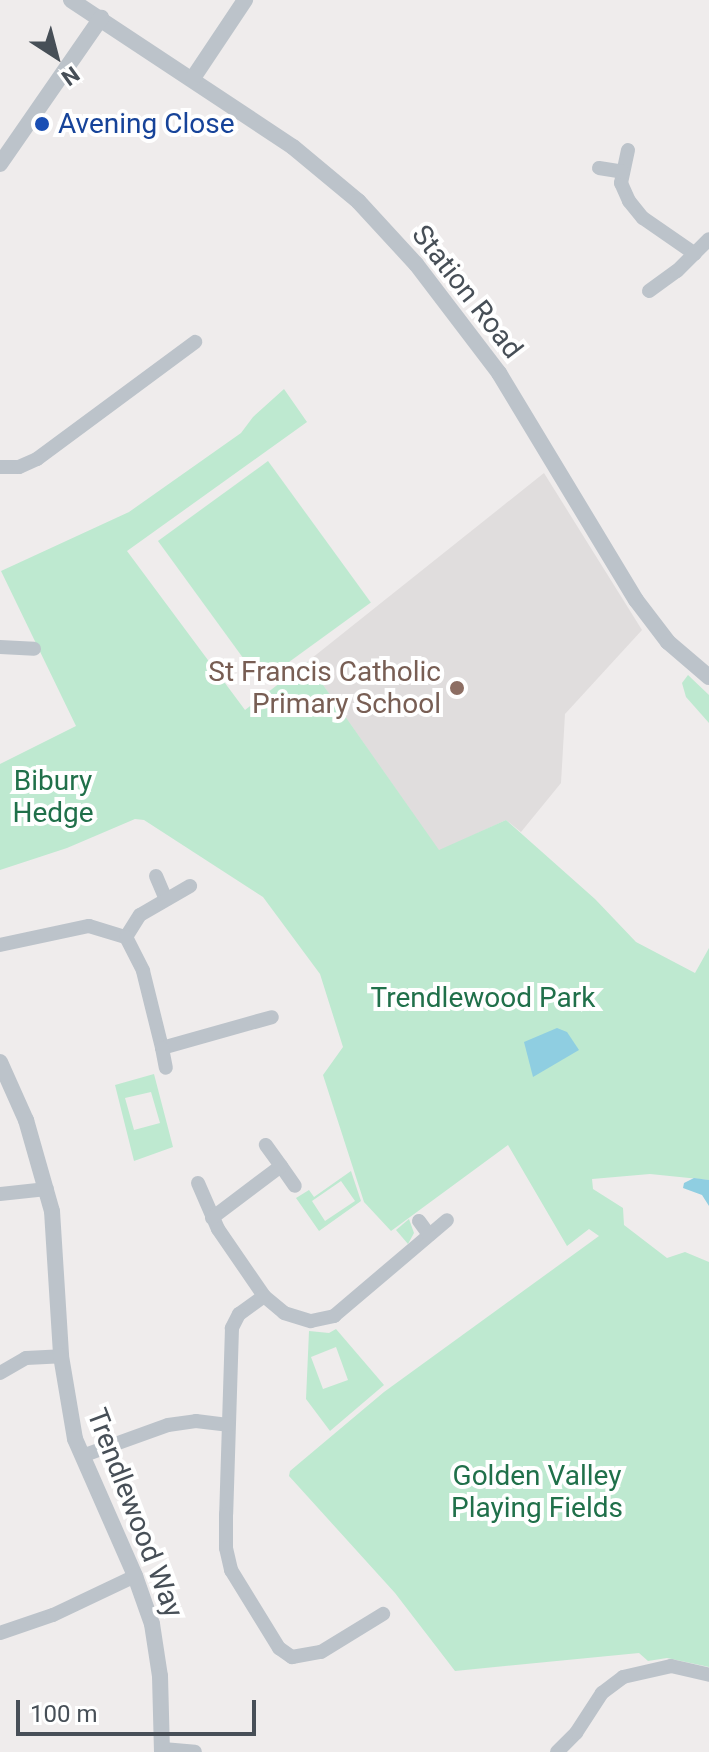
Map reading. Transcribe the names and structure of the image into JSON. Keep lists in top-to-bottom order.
{
  "streets": {
    "street": ["Station Road", "Trendlewood Way"]
  },
  "parks": ["Bibury Hedge", "Trendlewood Park", "Golden Valley Playing Fields"],
  "places": ["Avening Close", "St Francis Catholic Primary School"],
  "scale_bar": "100 m",
  "north": "bottom right"
}
